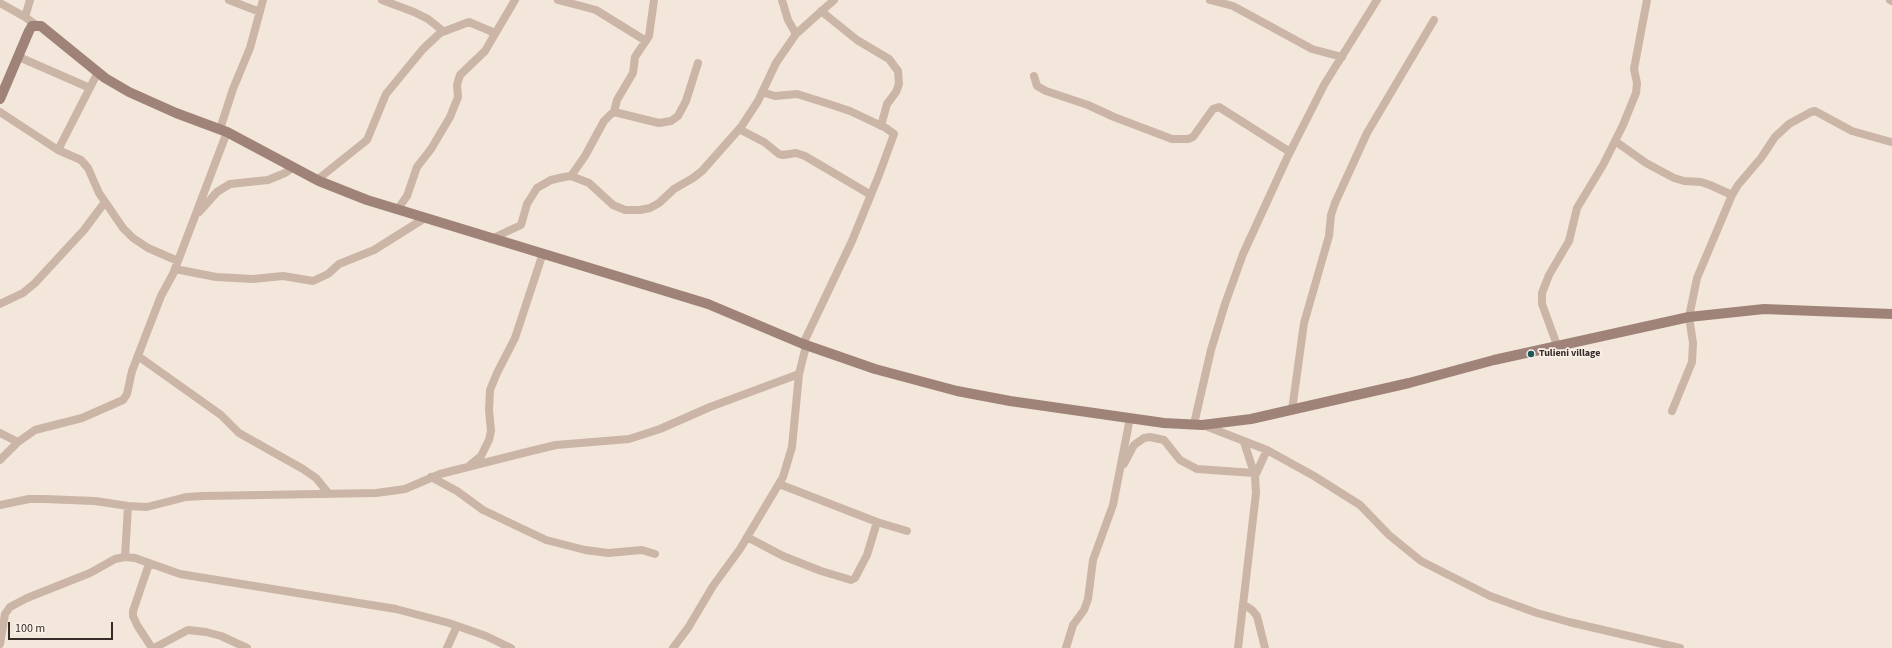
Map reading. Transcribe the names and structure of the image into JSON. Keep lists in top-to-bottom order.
{
  "places": ["Tulieni village"],
  "scale_bar": "100 m"
}
